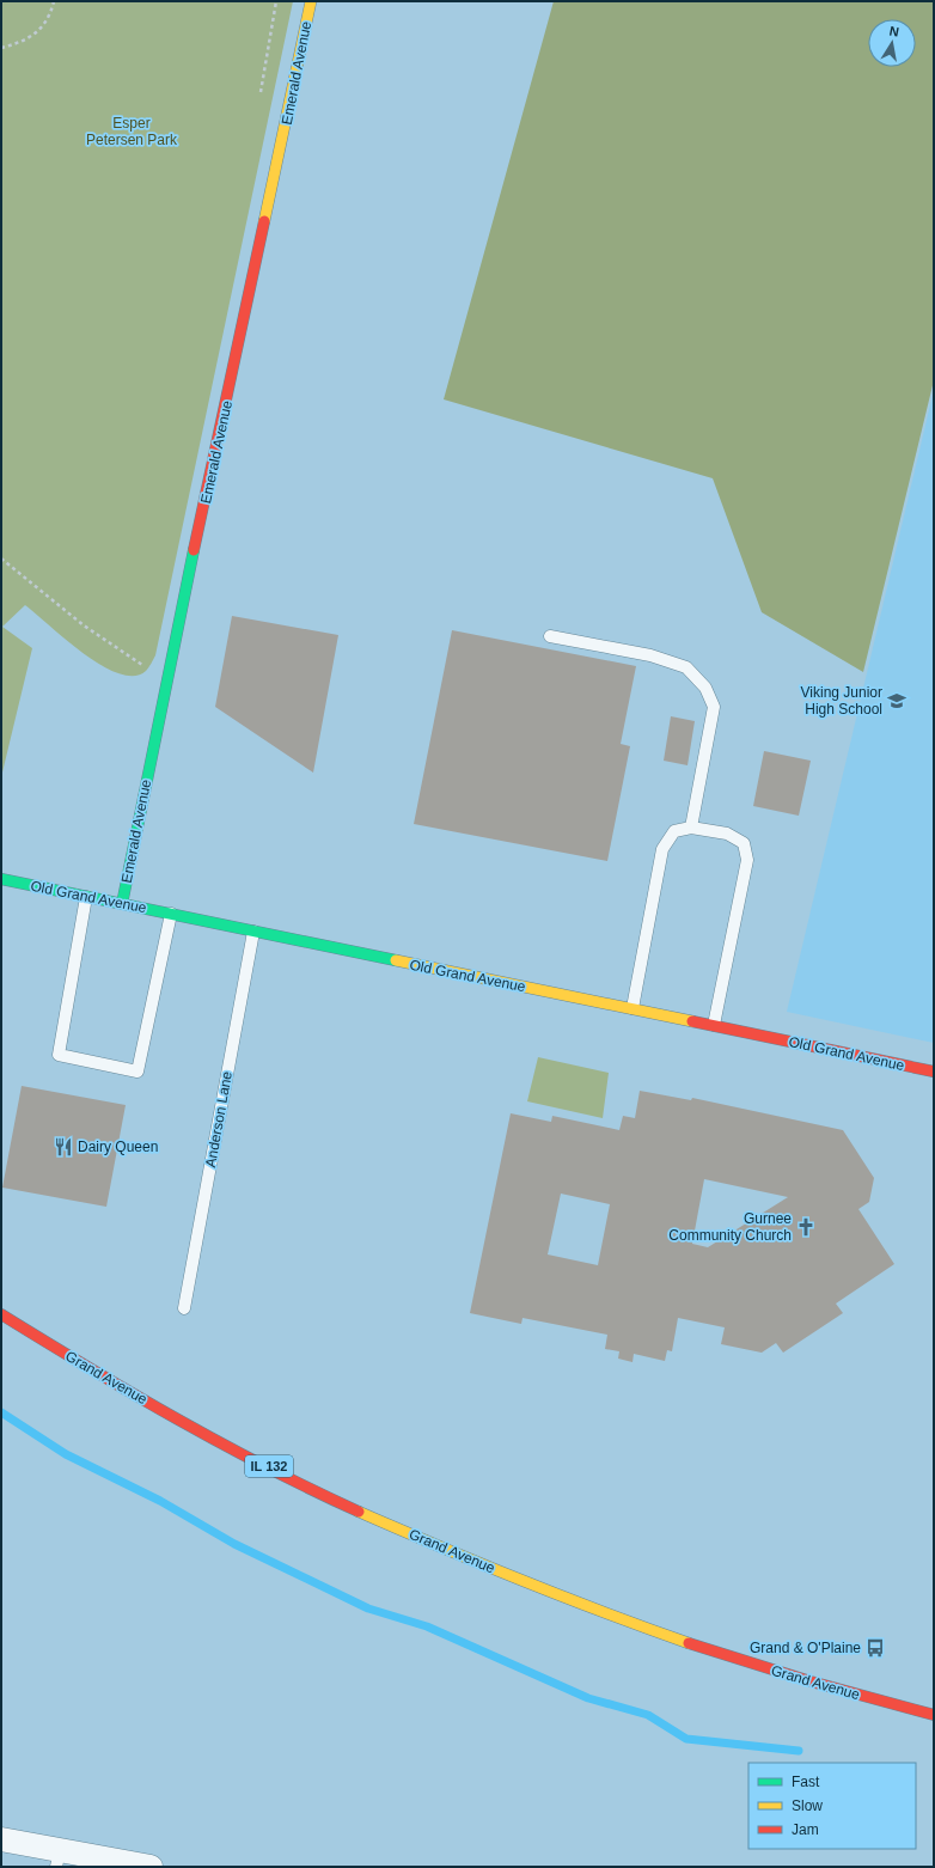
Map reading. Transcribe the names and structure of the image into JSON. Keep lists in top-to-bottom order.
{
  "streets": {
    "street": [
      "Emerald Avenue",
      "Old Grand Avenue",
      "Grand Avenue",
      "IL 132"
    ],
    "lane": ["Anderson Lane"]
  },
  "crossings": [
    ["Emerald Avenue", "Old Grand Avenue"],
    ["Old Grand Avenue", "Anderson Lane"]
  ],
  "parks": ["Esper Petersen Park"],
  "places": {
    "school or university": ["Viking Junior High School"],
    "restaurant": ["Dairy Queen"],
    "church": ["Gurnee Community Church"],
    "bus stop": ["Grand & O'Plaine"]
  },
  "legend": ["Fast", "Slow", "Jam"],
  "north": "top"
}
